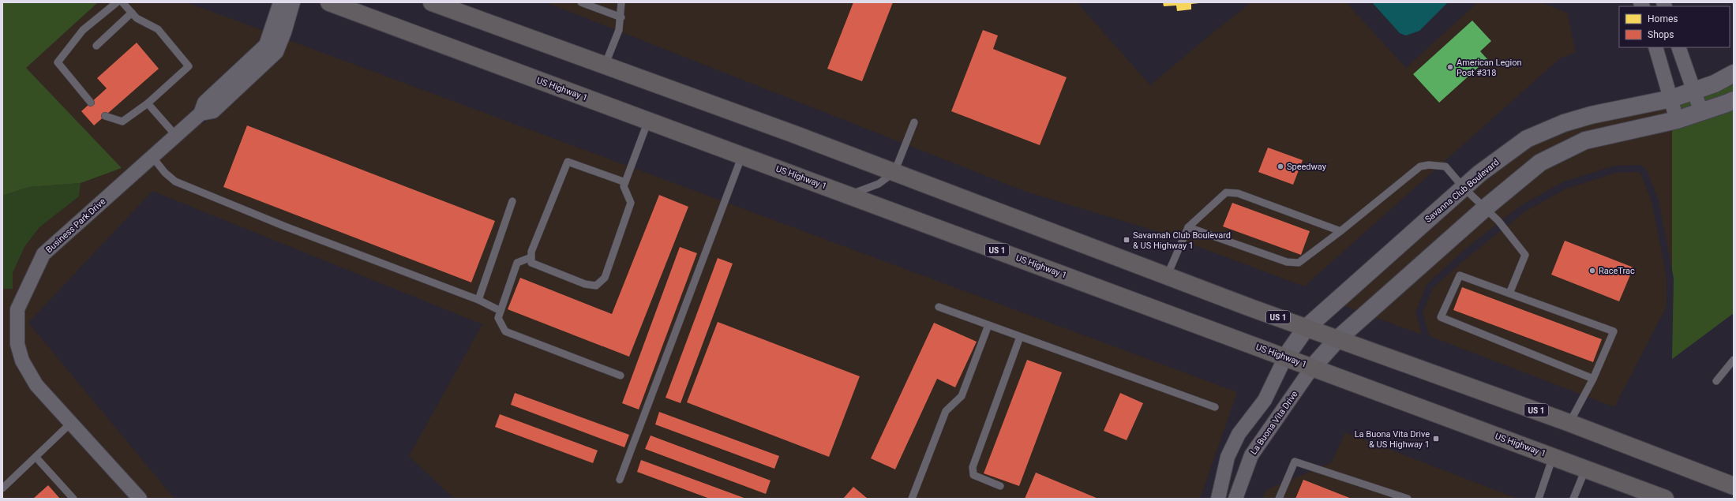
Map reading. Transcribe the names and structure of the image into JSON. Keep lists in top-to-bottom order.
{
  "streets": {
    "main road": ["US Highway 1", "US 1"],
    "street": ["Savanna Club Boulevard", "Business Park Drive", "La Buona Vita Drive"]
  },
  "crossings": [
    ["US Highway 1", "Savanna Club Boulevard"],
    ["US Highway 1", "La Buona Vita Drive"],
    ["Savanna Club Boulevard", "US 1"]
  ],
  "places": {
    "other": ["American Legion Post #318", "Speedway", "RaceTrac"],
    "transit": ["Savannah Club Boulevard & US Highway 1", "La Buona Vita Drive & US Highway 1"]
  },
  "legend": ["Homes", "Shops"]
}
